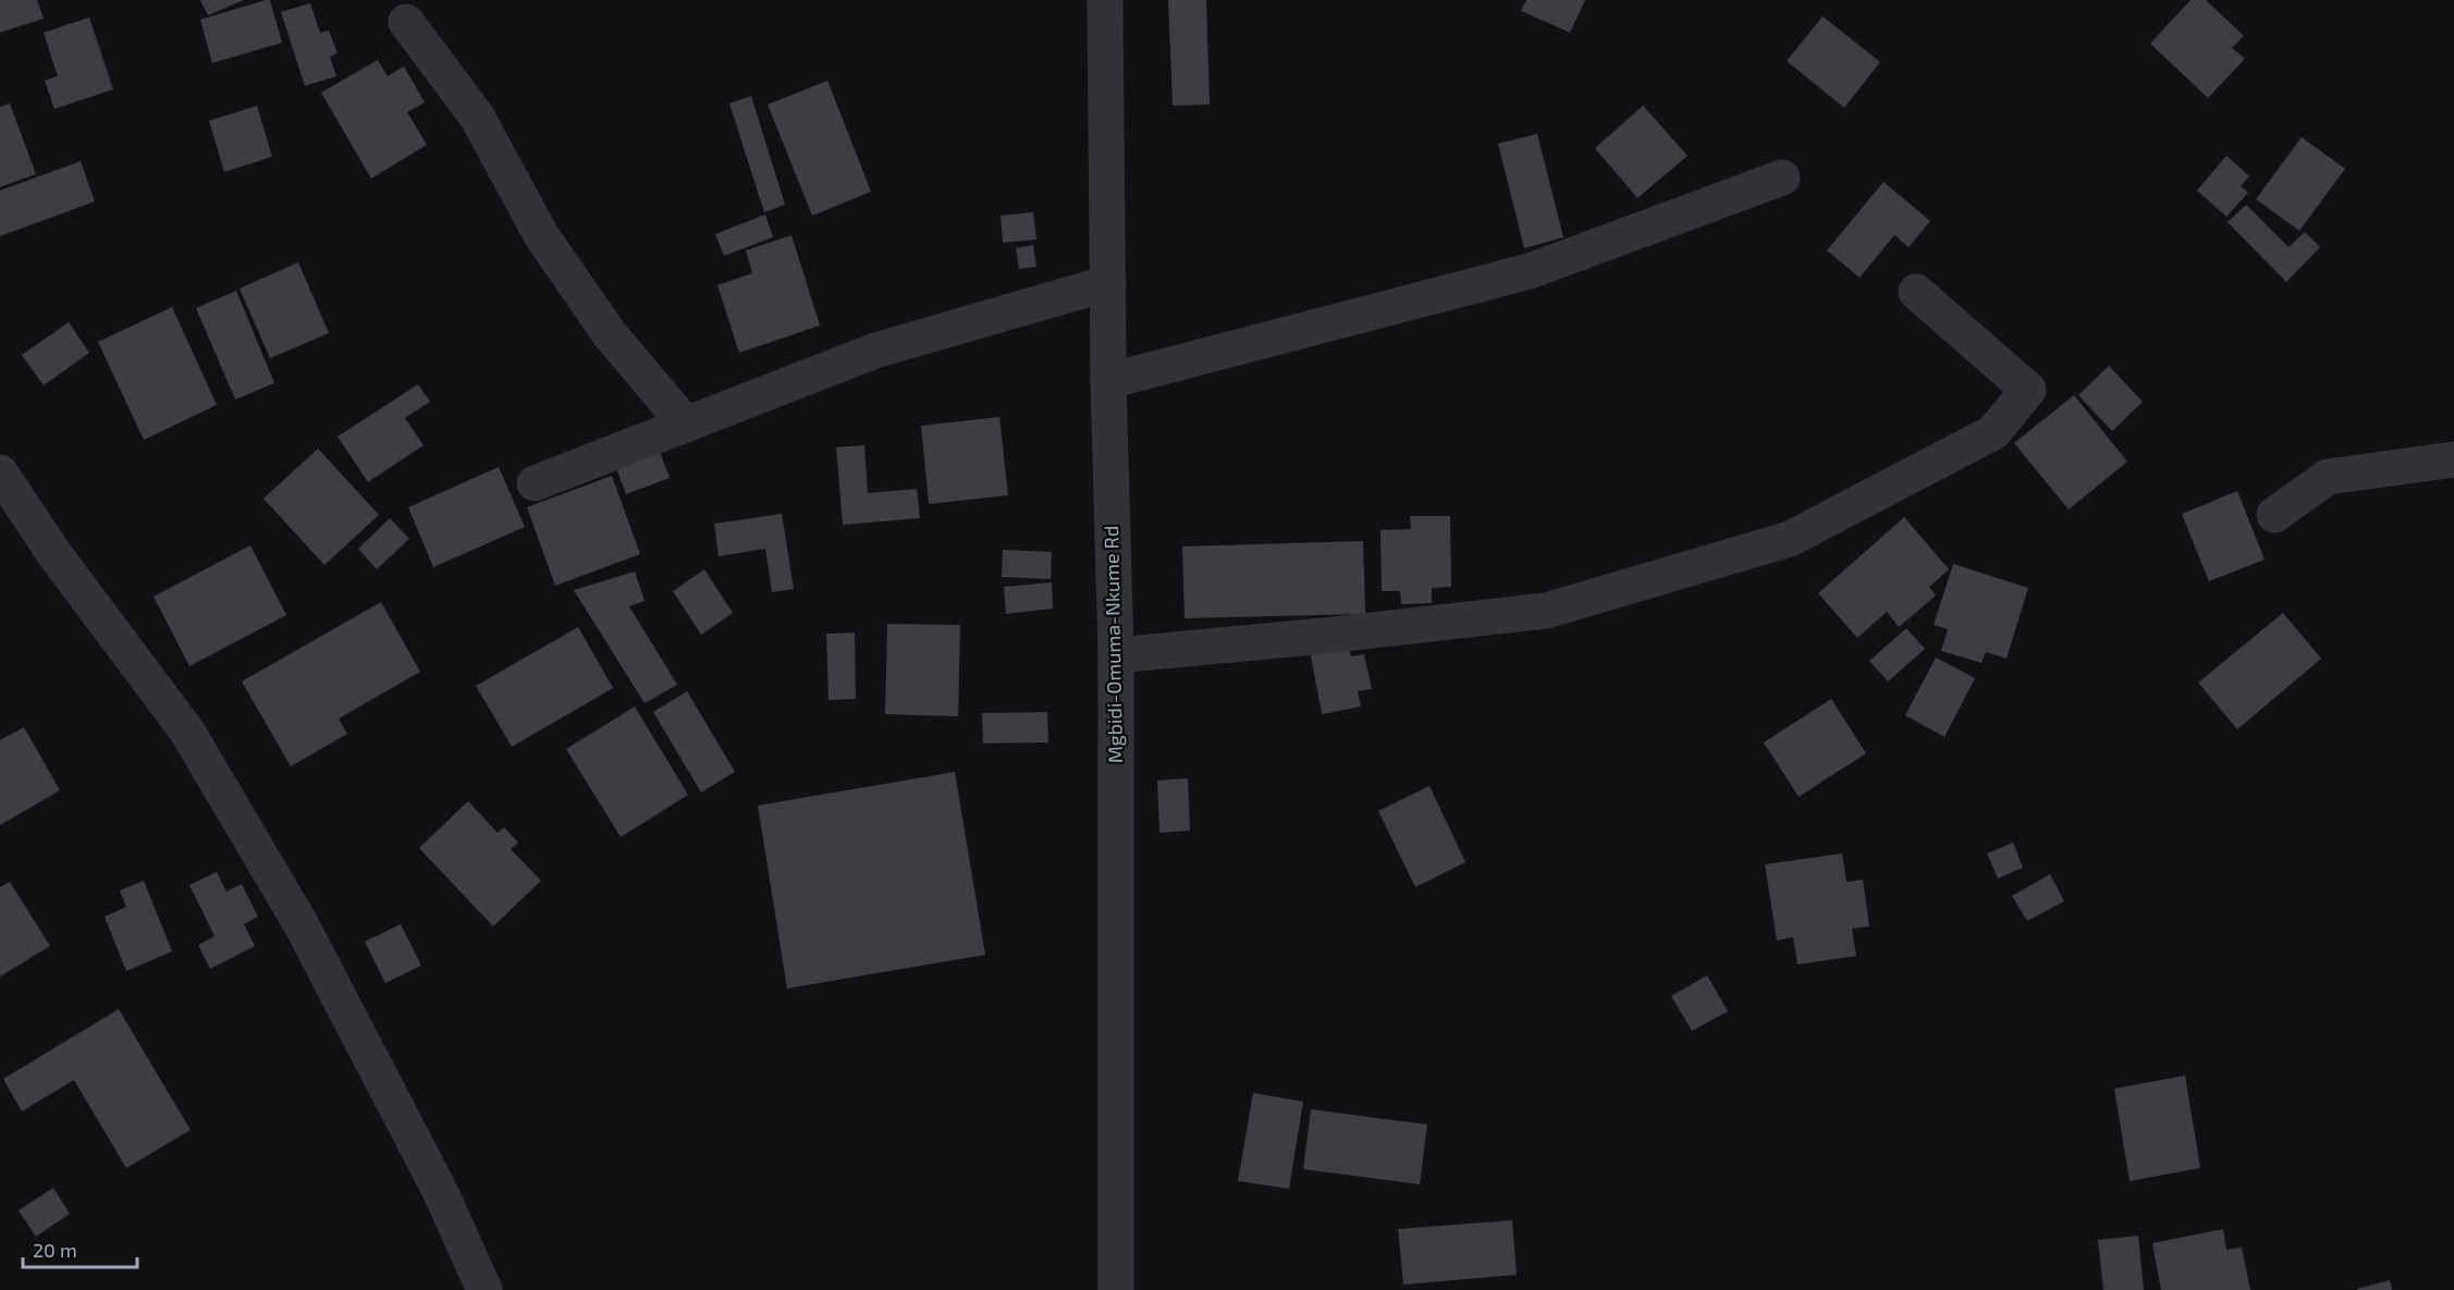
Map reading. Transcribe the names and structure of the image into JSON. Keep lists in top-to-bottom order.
{
  "streets": {
    "street": ["Mgbidi-Omuma-Nkume Rd"]
  },
  "scale_bar": "20 m"
}
